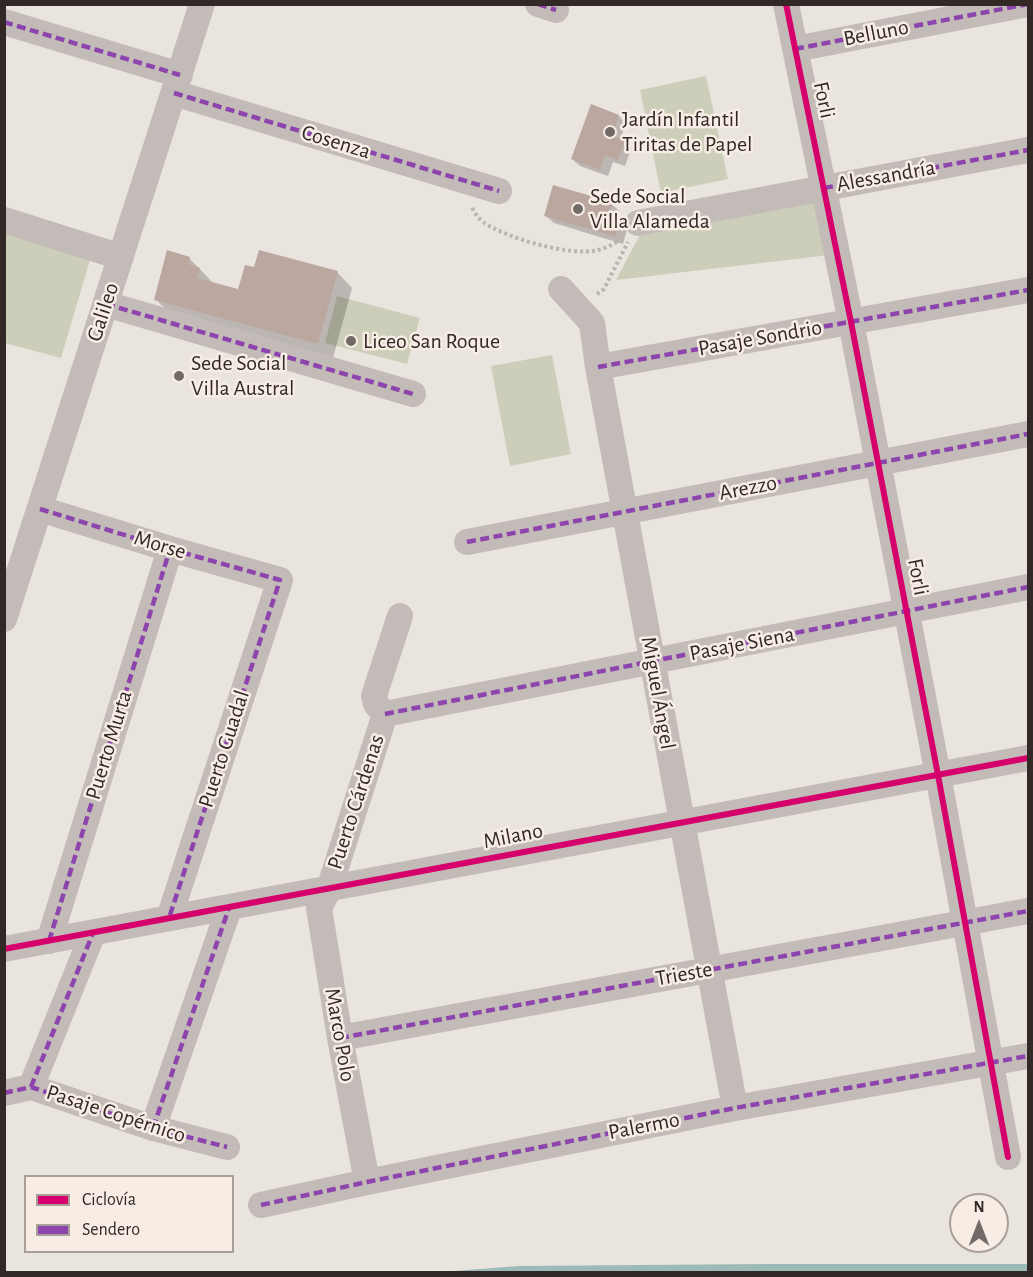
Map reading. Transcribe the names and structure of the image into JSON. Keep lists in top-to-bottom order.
{
  "streets": {
    "street": [
      "Belluno",
      "Forli",
      "Cosenza",
      "Alessandría",
      "Galileo",
      "Pasaje Sondrio",
      "Arezzo",
      "Morse",
      "Pasaje Siena",
      "Miguel Ángel",
      "Puerto Murta",
      "Puerto Guadal",
      "Puerto Cárdenas",
      "Milano",
      "Trieste",
      "Marco Polo",
      "Pasaje Copérnico",
      "Palermo"
    ]
  },
  "crossings": [
    ["Belluno", "Forli"],
    ["Forli", "Alessandría"],
    ["Forli", "Pasaje Sondrio"],
    ["Forli", "Arezzo"],
    ["Forli", "Pasaje Siena"],
    ["Forli", "Milano"],
    ["Forli", "Trieste"],
    ["Forli", "Palermo"],
    ["Cosenza", "Galileo"],
    ["Galileo", "Morse"],
    ["Pasaje Sondrio", "Miguel Ángel"],
    ["Arezzo", "Miguel Ángel"],
    ["Morse", "Puerto Murta"],
    ["Morse", "Puerto Guadal"],
    ["Pasaje Siena", "Miguel Ángel"],
    ["Pasaje Siena", "Puerto Cárdenas"],
    ["Miguel Ángel", "Milano"],
    ["Miguel Ángel", "Trieste"],
    ["Miguel Ángel", "Palermo"],
    ["Puerto Murta", "Milano"],
    ["Puerto Guadal", "Milano"],
    ["Puerto Cárdenas", "Milano"],
    ["Puerto Cárdenas", "Marco Polo"],
    ["Milano", "Marco Polo"],
    ["Trieste", "Marco Polo"],
    ["Marco Polo", "Palermo"]
  ],
  "places": [
    "Jardín Infantil Tiritas de Papel",
    "Sede Social Villa Alameda",
    "Liceo San Roque",
    "Sede Social Villa Austral"
  ],
  "legend": ["Ciclovía", "Sendero"],
  "north": "top"
}
